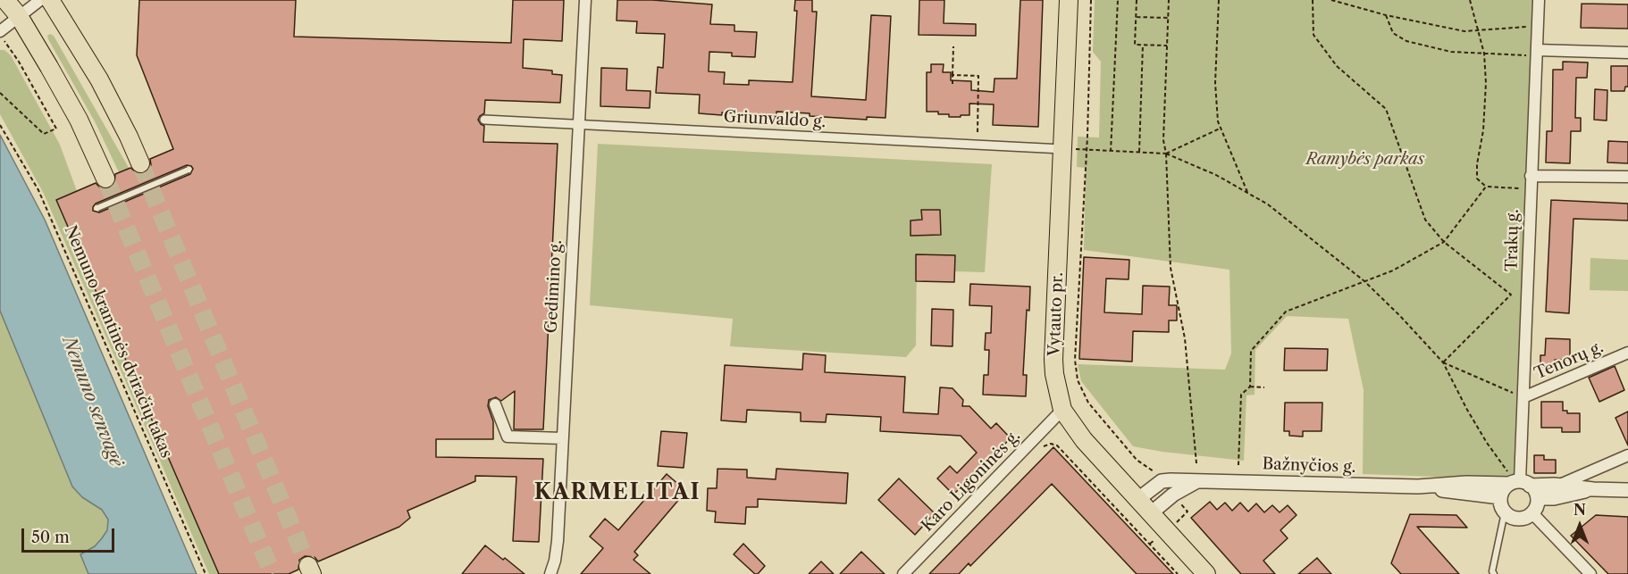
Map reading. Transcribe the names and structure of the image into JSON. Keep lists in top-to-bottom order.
{
  "streets": {
    "main road": ["Vytauto pr."],
    "street": [
      "Griunvaldo g.",
      "Trakų g.",
      "Gedimino g.",
      "Tenorų g.",
      "Bažnyčios g.",
      "Karo Ligoninės g."
    ],
    "path": ["Nemuno krantinės dviračių takas"]
  },
  "crossings": [
    ["Griunvaldo g.", "Gedimino g."],
    ["Griunvaldo g.", "Vytauto pr."],
    ["Trakų g.", "Tenorų g."],
    ["Trakų g.", "Bažnyčios g."],
    ["Vytauto pr.", "Bažnyčios g."],
    ["Vytauto pr.", "Karo Ligoninės g."]
  ],
  "districts": ["KARMELITAI"],
  "water": ["Nemuno senvagė"],
  "parks": ["Ramybės parkas"],
  "scale_bar": "50 m",
  "north": "top"
}
